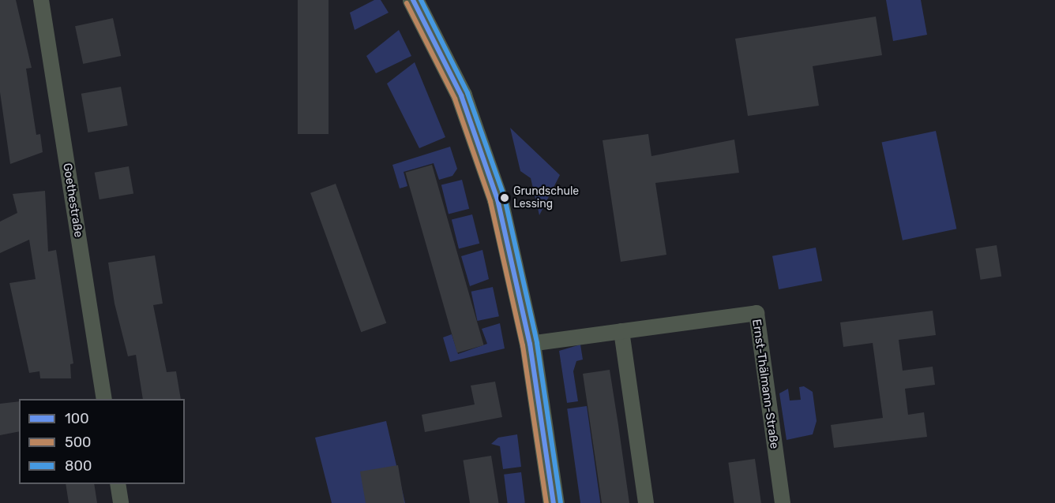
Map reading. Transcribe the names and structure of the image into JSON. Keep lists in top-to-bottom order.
{
  "streets": {
    "street": ["Goethestraße", "Ernst-Thälmann-Straße"]
  },
  "places": ["Grundschule Lessing"],
  "lines": ["transit line 100", "transit line 800", "transit line 500"],
  "legend": ["100", "500", "800"]
}
